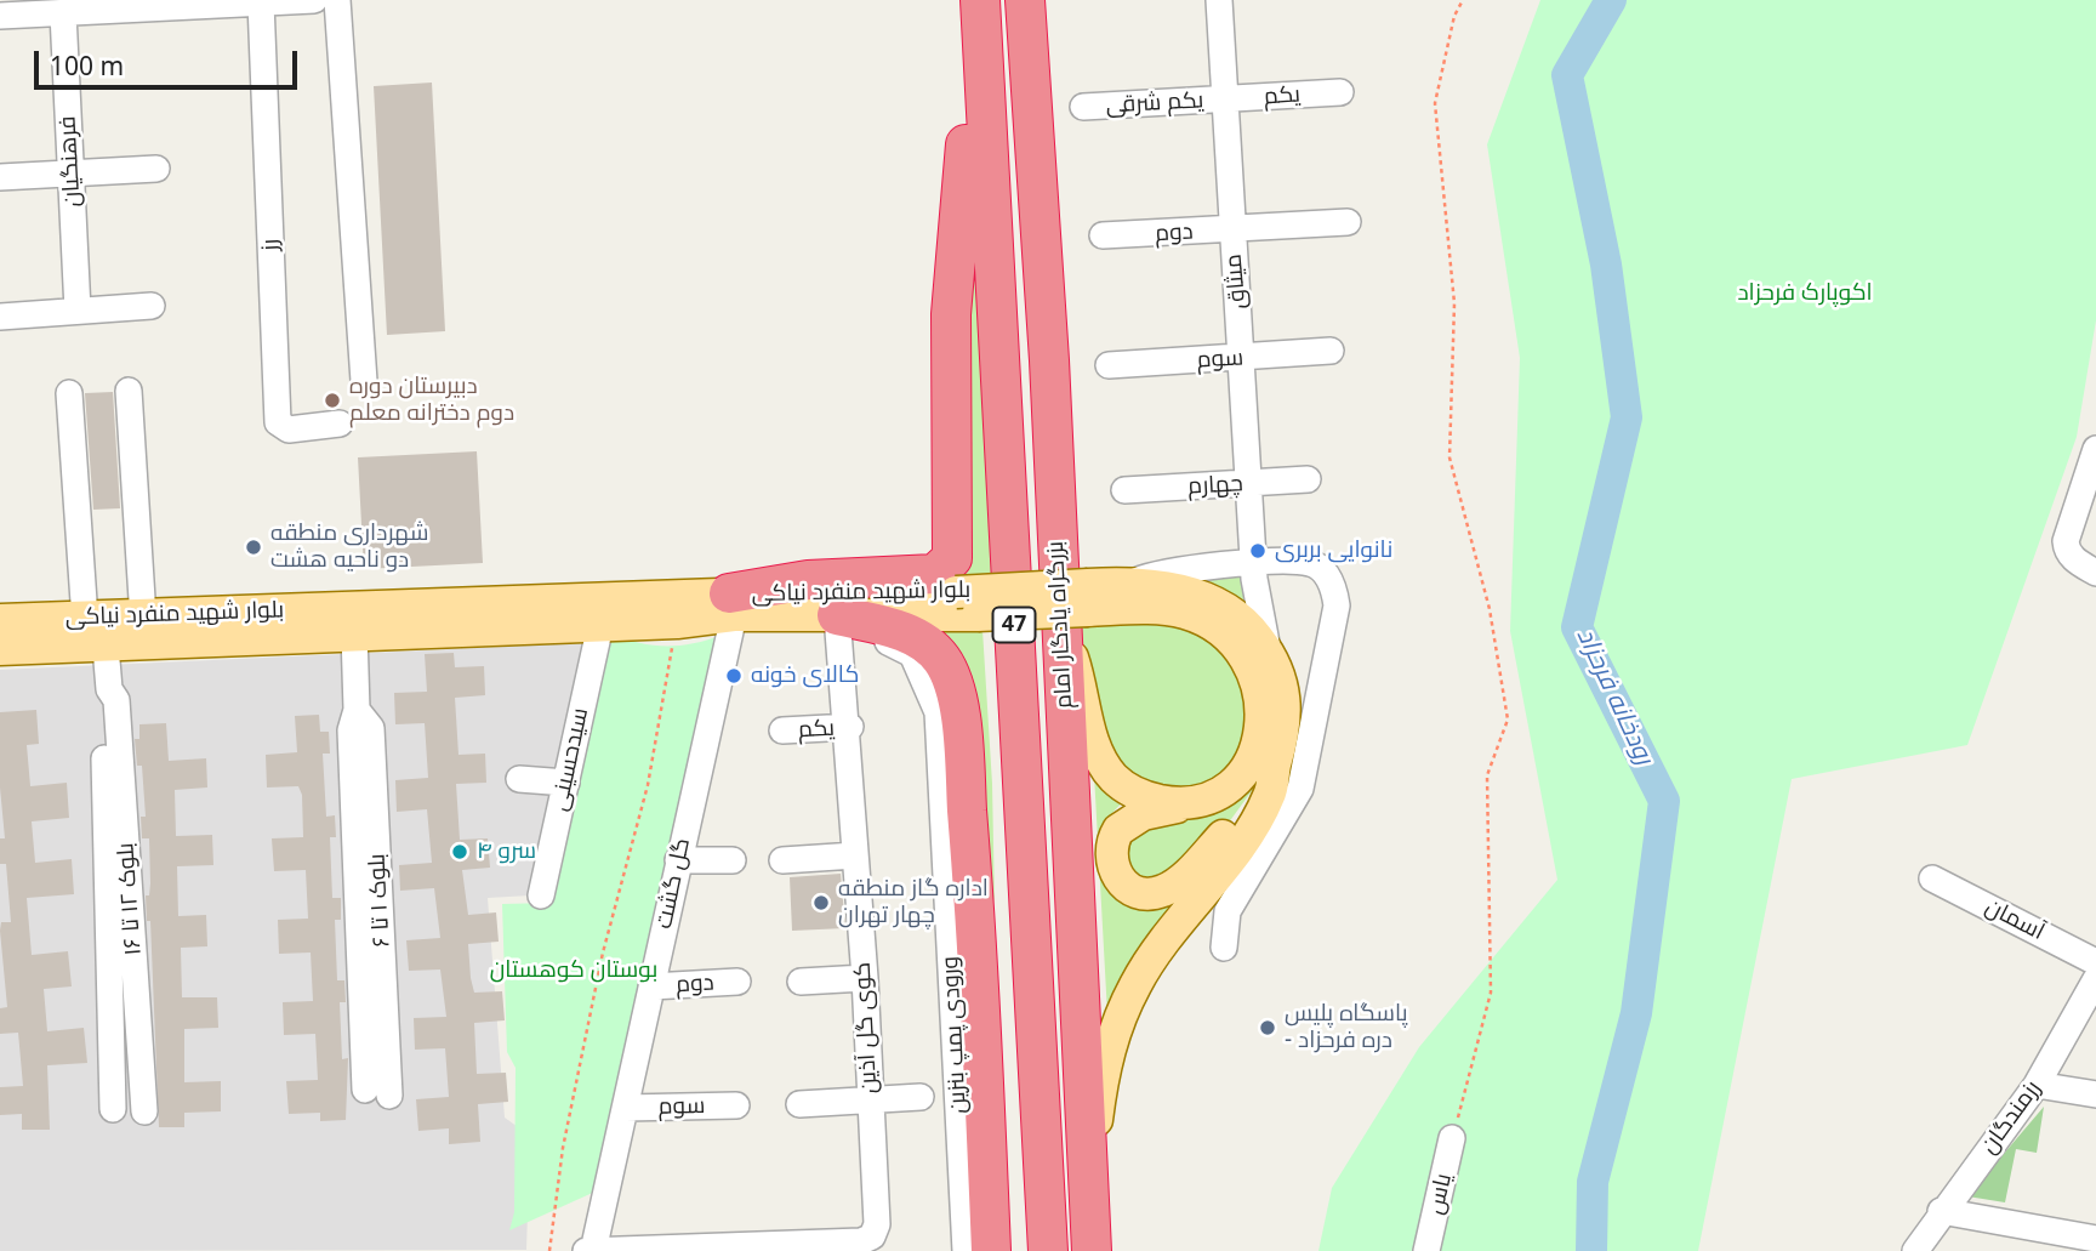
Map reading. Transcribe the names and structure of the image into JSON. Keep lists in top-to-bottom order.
{
  "streets": {
    "highway": ["47", "بزرگراه یادگار امام"],
    "main road": ["بلوار شهید منفرد نیاکی"],
    "street": [
      "یکم",
      "یکم شرقی",
      "فرهنگیان",
      "دوم",
      "رز",
      "میثاق",
      "سوم",
      "چهارم",
      "سیدحسینی",
      "گل گشت",
      "بلوک ۱۲ تا ۱۶",
      "آسمان",
      "کوی گل آذین",
      "ورودی پمپ بنزین",
      "رزمندگان",
      "یاس"
    ]
  },
  "crossings": [
    ["یکم", "یکم شرقی"],
    ["یکم", "میثاق"],
    ["یکم", "کوی گل آذین"],
    ["یکم شرقی", "میثاق"],
    ["دوم", "میثاق"],
    ["دوم", "گل گشت"],
    ["میثاق", "سوم"],
    ["میثاق", "چهارم"],
    ["میثاق", "بلوار شهید منفرد نیاکی"],
    ["سوم", "گل گشت"],
    ["بلوار شهید منفرد نیاکی", "بزرگراه یادگار امام"],
    ["بلوار شهید منفرد نیاکی", "سیدحسینی"],
    ["بلوار شهید منفرد نیاکی", "گل گشت"],
    ["بلوار شهید منفرد نیاکی", "کوی گل آذین"],
    ["بلوار شهید منفرد نیاکی", "ورودی پمپ بنزین"],
    ["گل گشت", "کوی گل آذین"],
    ["کوی گل آذین", "ورودی پمپ بنزین"]
  ],
  "water": ["رودخانه فرحزاد"],
  "parks": ["اکوپارک فرحزاد", "بوستان کوهستان"],
  "places": [
    "دبیرستان دوره دوم دخترانه معلم",
    "شهرداری منطقه دو ناحیه هشت",
    "نانوایی بربری",
    "کالای خونه",
    "سرو ۴",
    "اداره گاز منطقه چهار تهران",
    "پاسگاه پلیس - دره فرحزاد"
  ],
  "scale_bar": "100 m"
}
